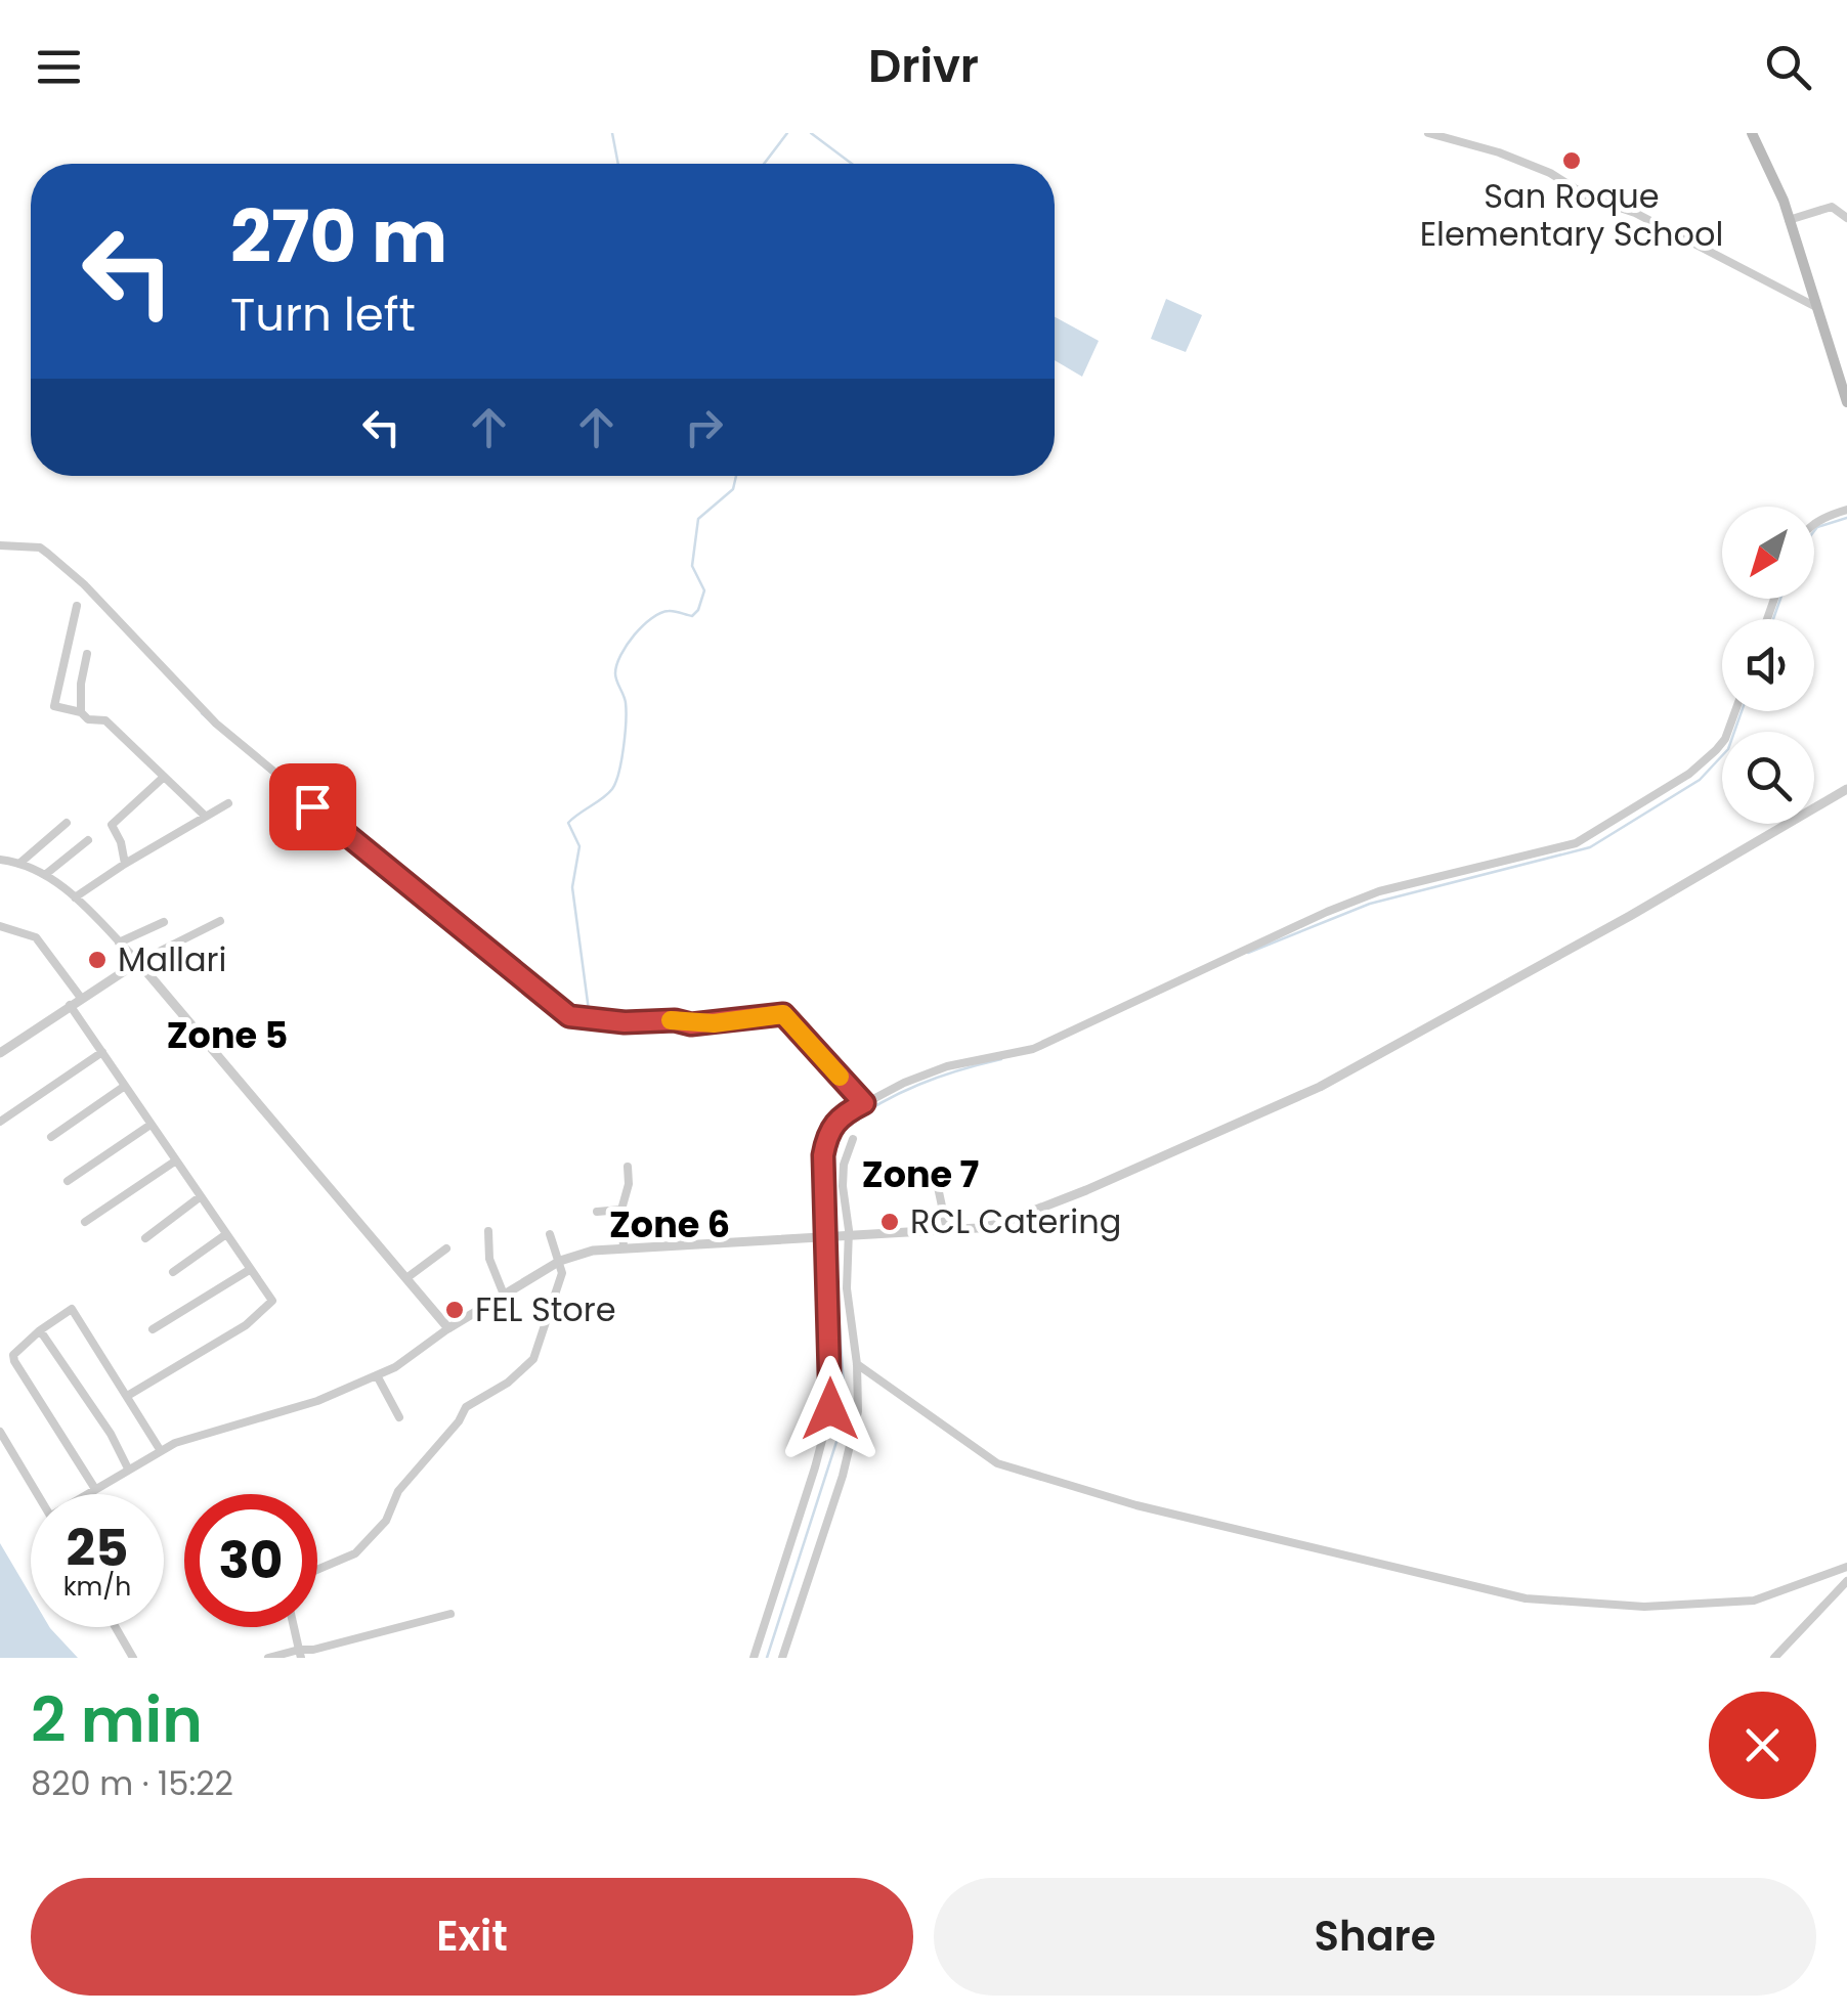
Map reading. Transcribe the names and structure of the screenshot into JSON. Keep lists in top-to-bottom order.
{
  "districts": ["Zone 5", "Zone 7", "Zone 6"],
  "places": [
    "San Roque Elementary School",
    "Mallari",
    "RCL Catering",
    "FEL Store"
  ],
  "north": "bottom left",
  "page": {
    "header": "Drivr",
    "turn": ["270 m", "Turn left"],
    "speed": "25 km/h",
    "limit": "30",
    "heading": ["2 min", "820 m · 15:22"],
    "buttons": ["Exit", "Share"]
  }
}
